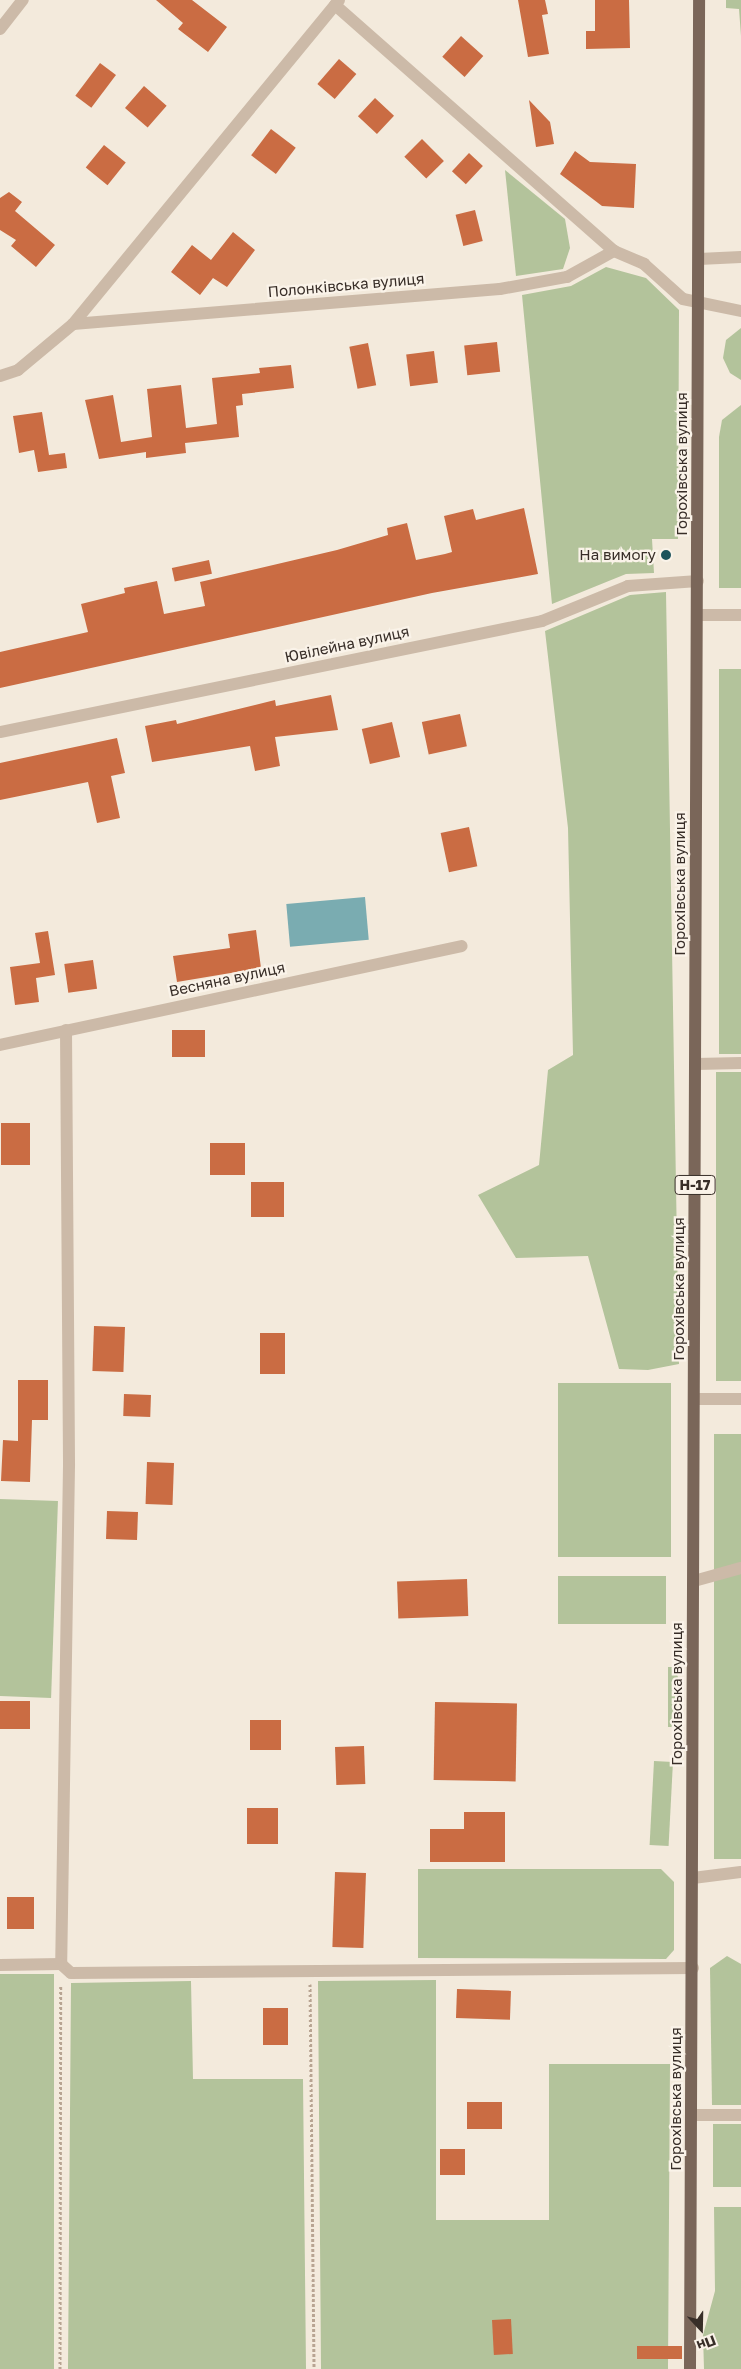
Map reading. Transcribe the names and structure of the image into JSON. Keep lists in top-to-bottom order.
{
  "streets": {
    "main road": ["Горохівська вулиця", "Н-17"],
    "street": ["Полонківська вулиця", "Ювілейна вулиця", "Весняна вулиця"]
  },
  "crossings": [
    ["Горохівська вулиця", "Ювілейна вулиця"]
  ],
  "places": ["На вимогу"],
  "north": "bottom"
}
